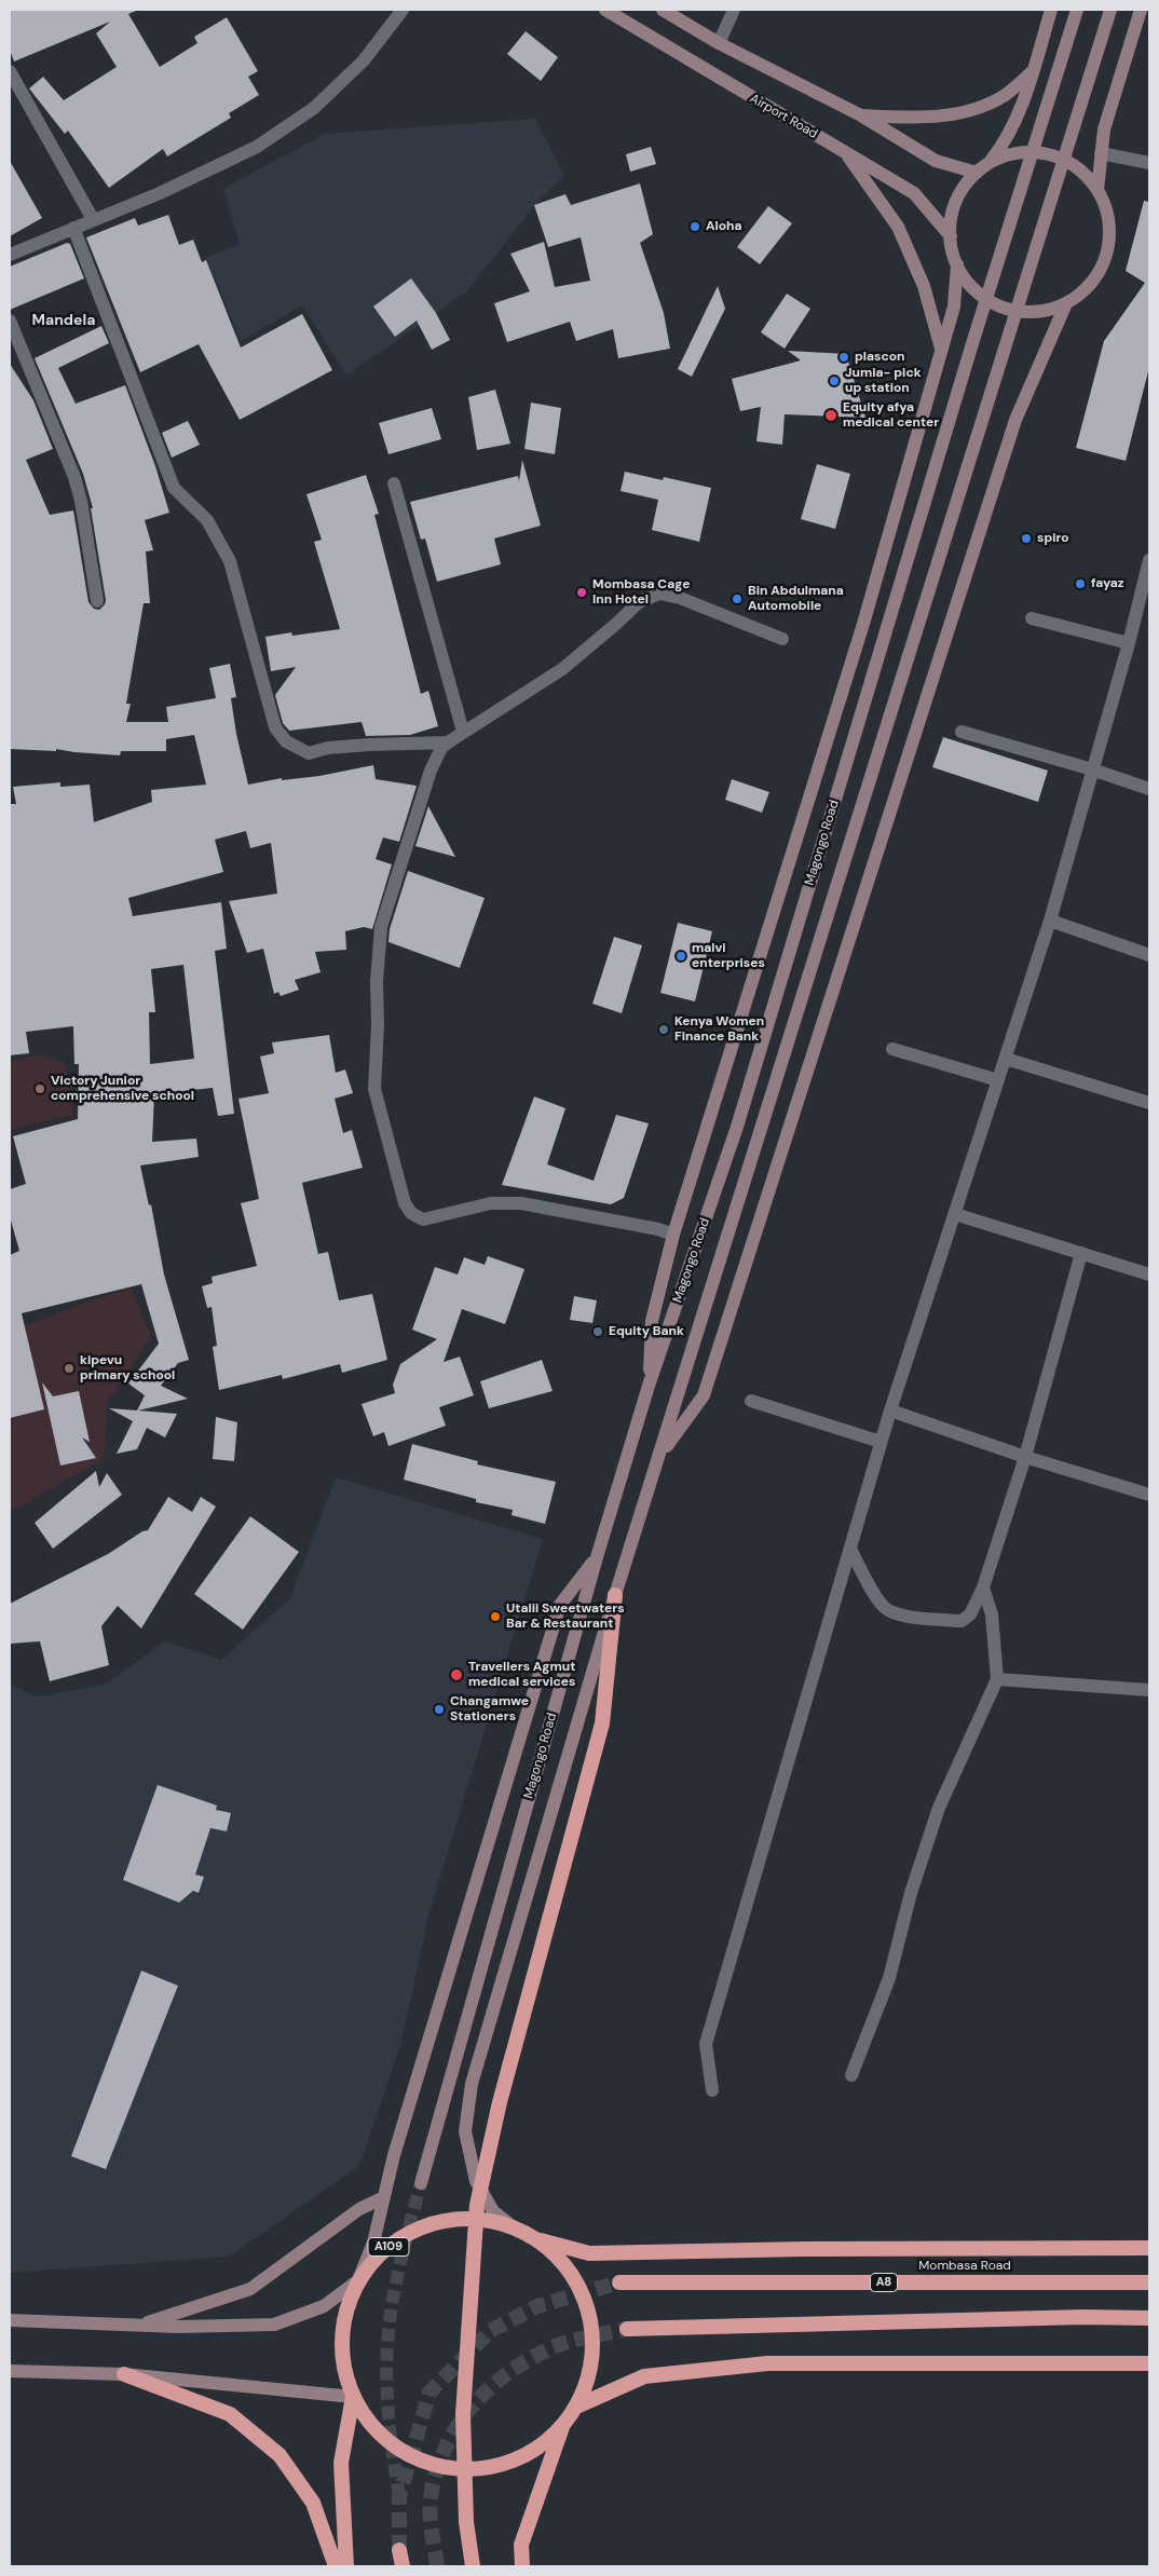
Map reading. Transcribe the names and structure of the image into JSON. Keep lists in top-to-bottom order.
{
  "streets": {
    "highway": ["A109", "Mombasa Road", "A8"],
    "main road": ["Airport Road", "Magongo Road"]
  },
  "crossings": [
    ["Magongo Road", "A109"]
  ],
  "districts": ["Mandela"],
  "places": [
    "Aloha",
    "plascon",
    "Jumia- pick up station",
    "Equity afya medical center",
    "spiro",
    "fayaz",
    "Mombasa Cage Inn Hotel",
    "Bin Abdulmana Automobile",
    "malvi enterprises",
    "Kenya Women Finance Bank",
    "Victory Junior comprehensive school",
    "Equity Bank",
    "kipevu primary school",
    "Utalii Sweetwaters Bar & Restaurant",
    "Travellers Agmut medical services",
    "Changamwe Stationers"
  ]
}
